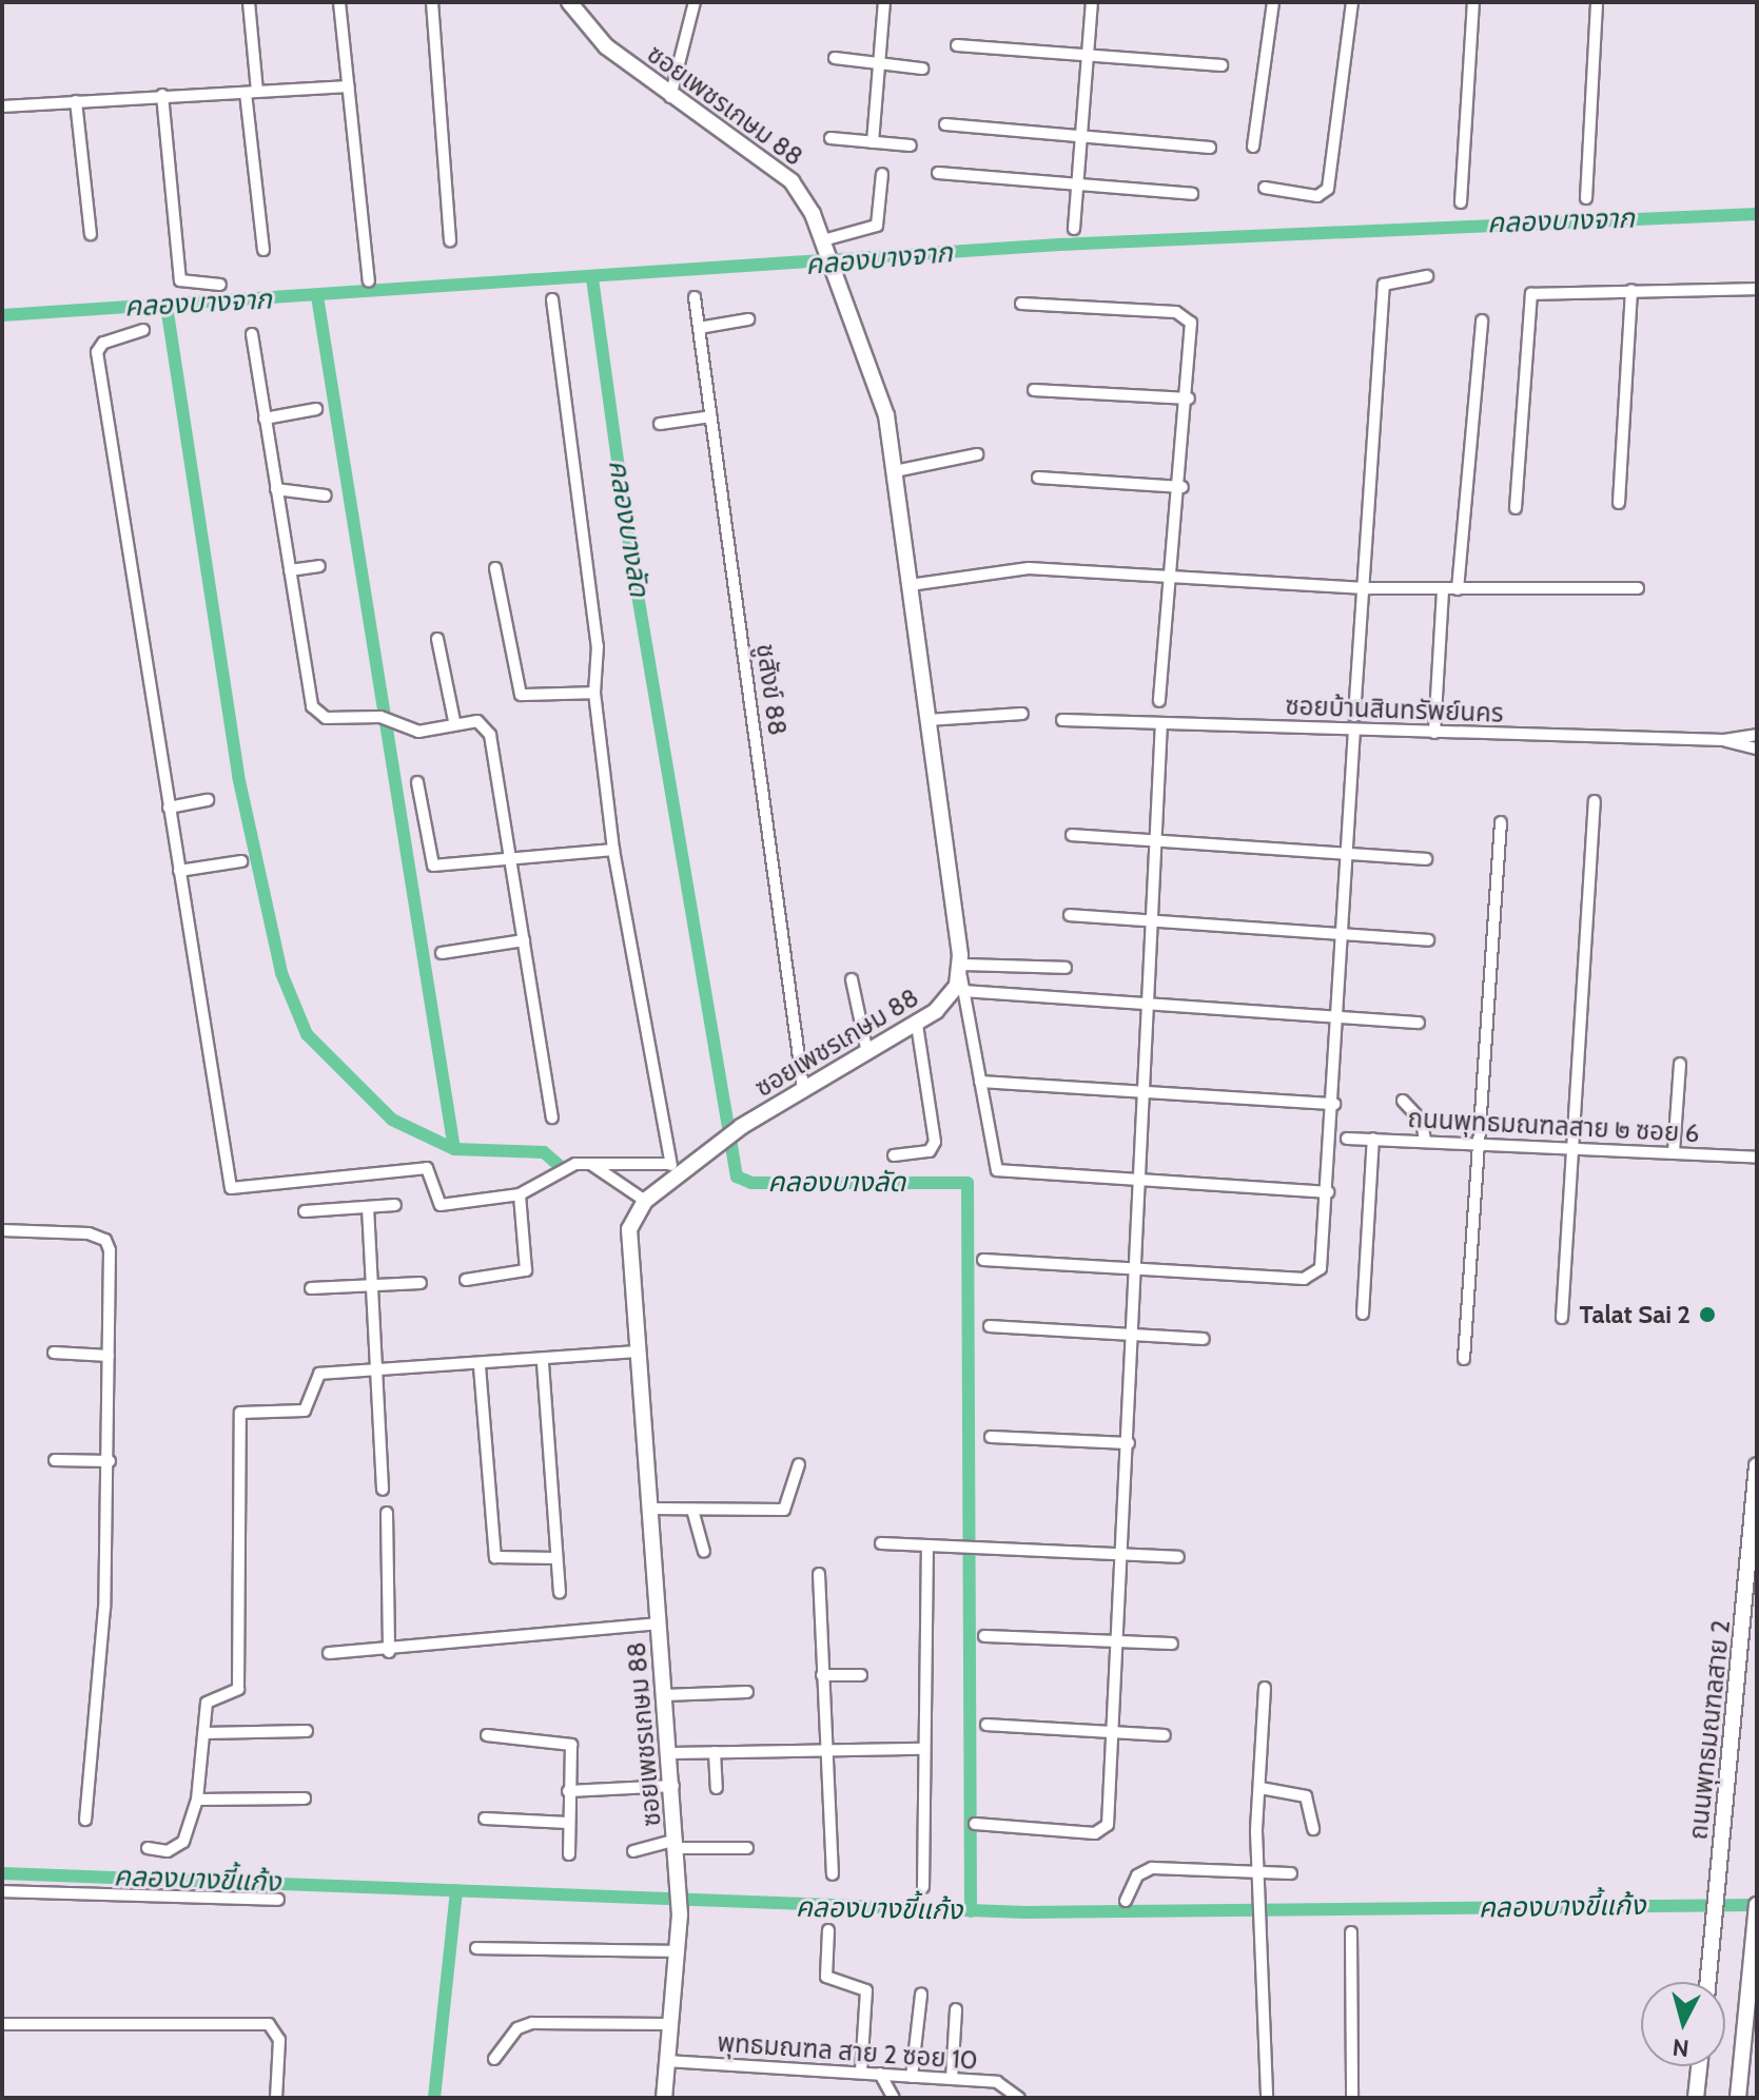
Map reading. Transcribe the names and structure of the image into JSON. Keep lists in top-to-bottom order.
{
  "streets": {
    "street": [
      "ซอยเพชรเกษม 88",
      "ชูสังข์ 88",
      "ซอยบ้านสินทรัพย์นคร",
      "ถนนพุทธมณฑลสาย ๒ ซอย 6",
      "ถนนพุทธมณฑลสาย 2",
      "พุทธมณฑล สาย 2 ซอย 10"
    ]
  },
  "crossings": [
    ["ซอยเพชรเกษม 88", "ชูสังข์ 88"],
    ["ซอยเพชรเกษม 88", "พุทธมณฑล สาย 2 ซอย 10"]
  ],
  "water": ["คลองบางจาก", "คลองบางลัด", "คลองบางขี้แก้ง"],
  "places": ["Talat Sai 2"],
  "north": "bottom"
}
